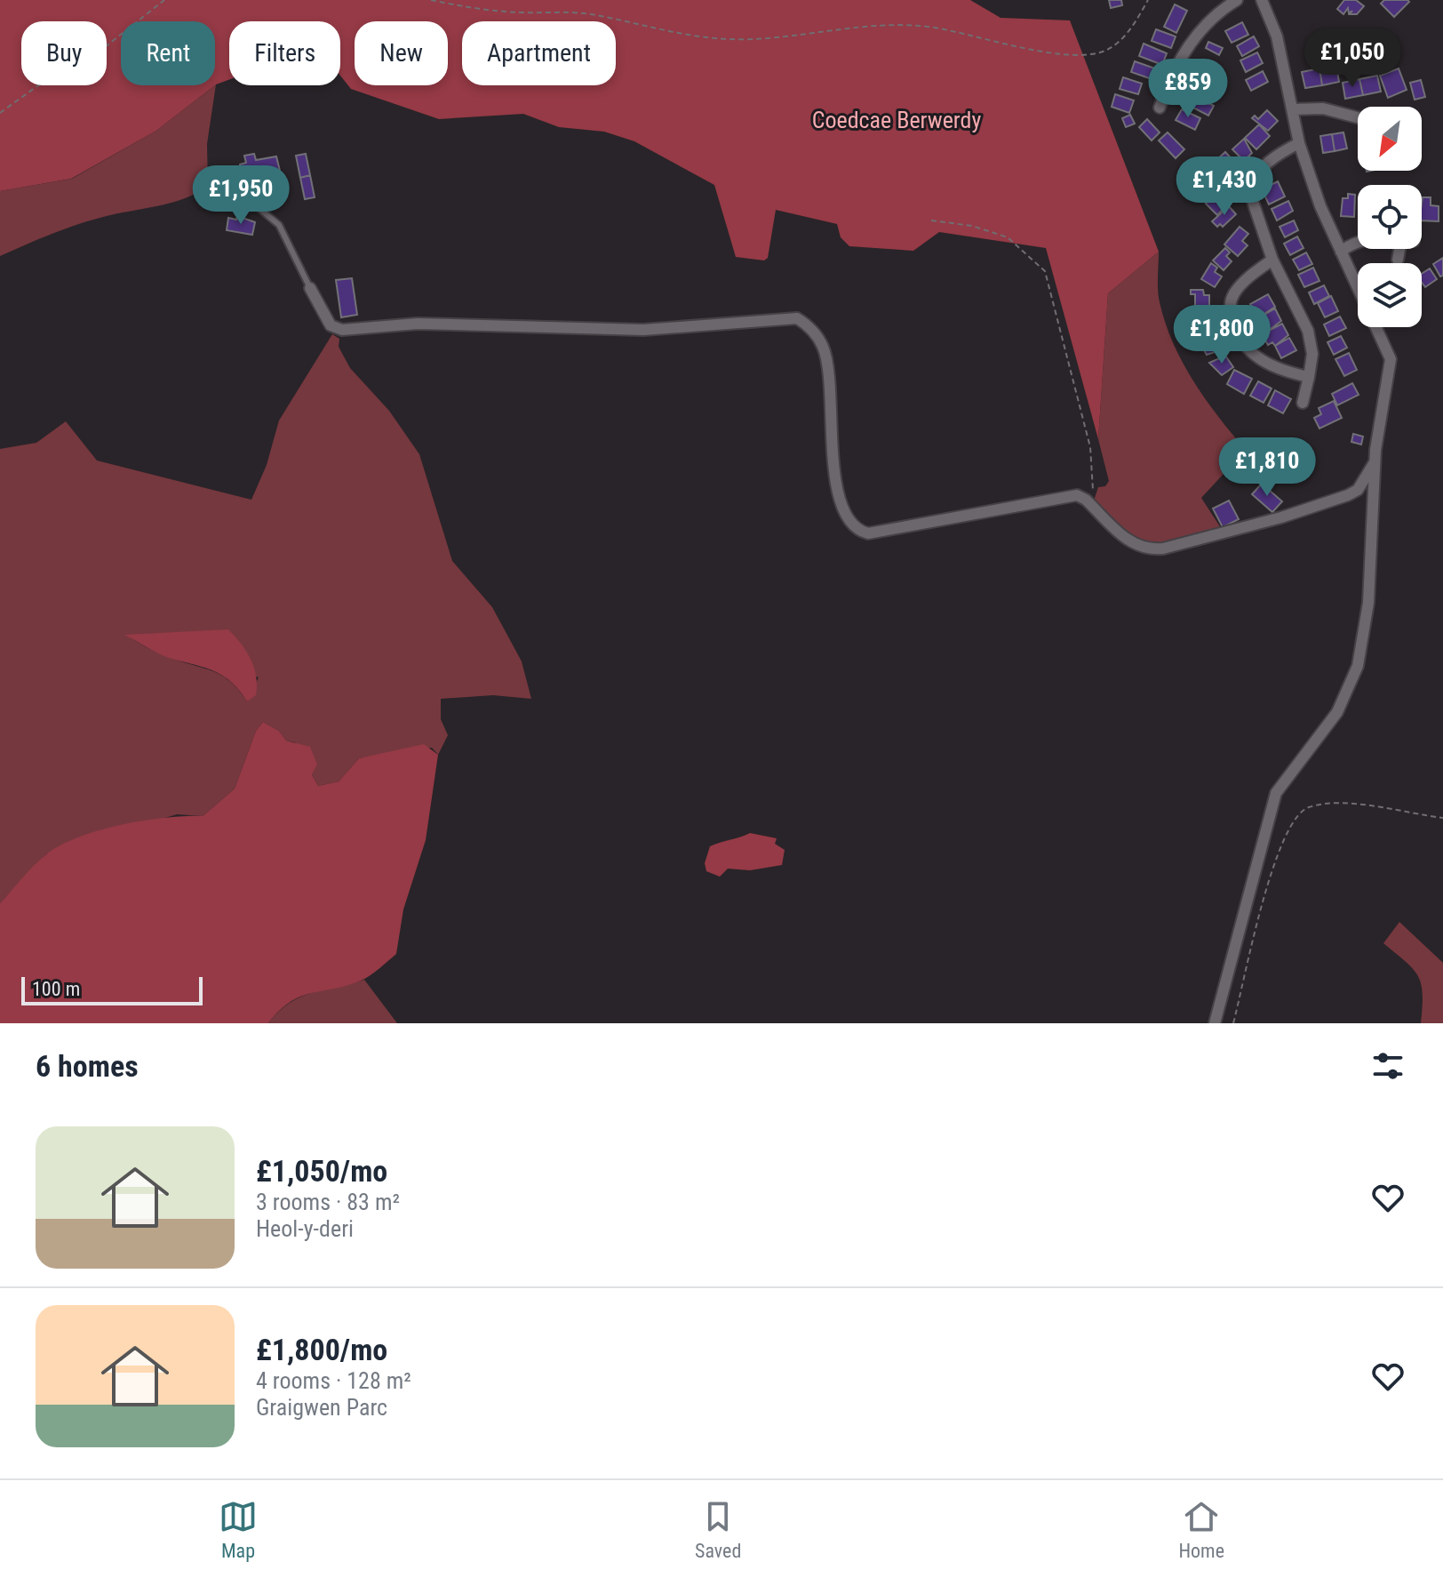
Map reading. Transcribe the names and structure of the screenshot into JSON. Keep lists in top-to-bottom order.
{
  "parks": ["Coedcae Berwerdy"],
  "scale_bar": "100 m",
  "north": "bottom left",
  "page": {
    "chip": [
      "Buy",
      "Rent",
      "Filters",
      "New",
      "Apartment"
    ],
    "price": [
      "£1,050",
      "£859",
      "£1,430",
      "£1,950",
      "£1,800",
      "£1,810"
    ],
    "scale": "100 m",
    "heading": "6 homes",
    "list": [
      {
        "name": "£1,050/mo",
        "note": "3 rooms · 83 m² · Heol-y-deri"
      },
      {
        "name": "£1,800/mo",
        "note": "4 rooms · 128 m² · Graigwen Parc"
      }
    ],
    "tabs": ["Map", "Saved", "Home"]
  }
}
